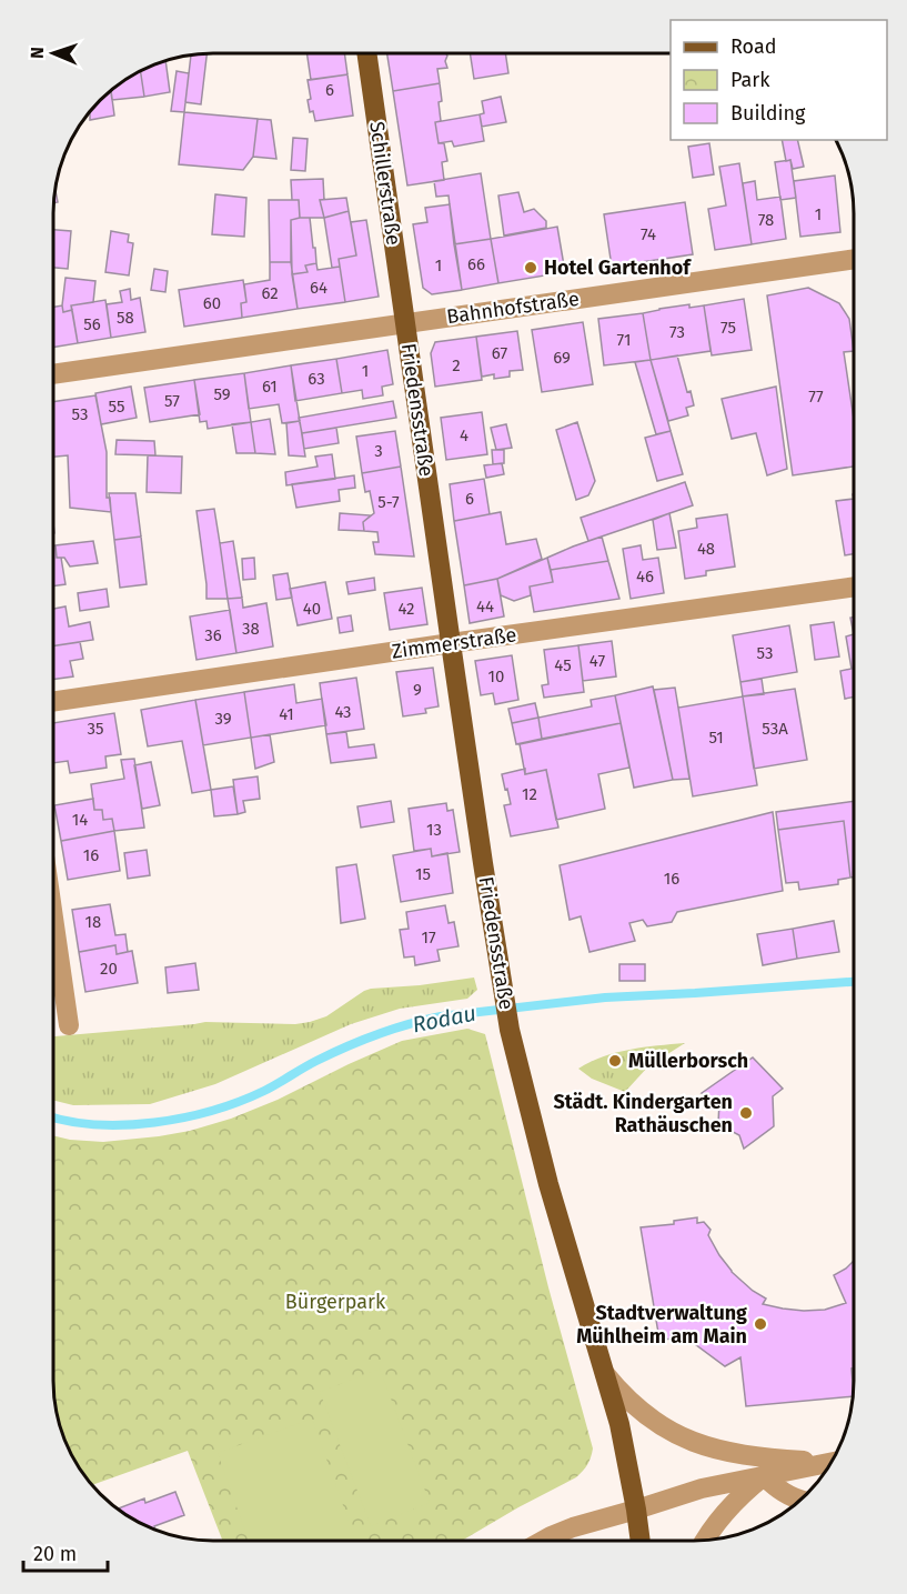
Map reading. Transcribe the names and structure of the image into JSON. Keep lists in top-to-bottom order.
{
  "streets": {
    "main road": ["Schillerstraße", "Friedensstraße"],
    "street": ["Bahnhofstraße", "Zimmerstraße"]
  },
  "crossings": [
    ["Schillerstraße", "Bahnhofstraße"],
    ["Schillerstraße", "Friedensstraße"],
    ["Bahnhofstraße", "Friedensstraße"],
    ["Friedensstraße", "Zimmerstraße"]
  ],
  "water": ["Rodau"],
  "parks": ["Bürgerpark"],
  "places": [
    "Hotel Gartenhof",
    "Müllerborsch",
    "Städt. Kindergarten Rathäuschen",
    "Stadtverwaltung Mühlheim am Main"
  ],
  "house_numbers": [
    "6",
    "1",
    "78",
    "74",
    "66",
    "1",
    "64",
    "62",
    "60",
    "58",
    "56",
    "75",
    "73",
    "71",
    "67",
    "69",
    "2",
    "1",
    "63",
    "61",
    "59",
    "77",
    "57",
    "55",
    "53",
    "4",
    "3",
    "6",
    "5-7",
    "48",
    "46",
    "44",
    "40",
    "42",
    "38",
    "36",
    "53",
    "47",
    "45",
    "10",
    "9",
    "43",
    "41",
    "39",
    "35",
    "53A",
    "51",
    "12",
    "14",
    "13",
    "16",
    "15",
    "16",
    "18",
    "17",
    "20"
  ],
  "legend": ["Road", "Park", "Building"],
  "scale_bar": "20 m",
  "north": "left"
}
